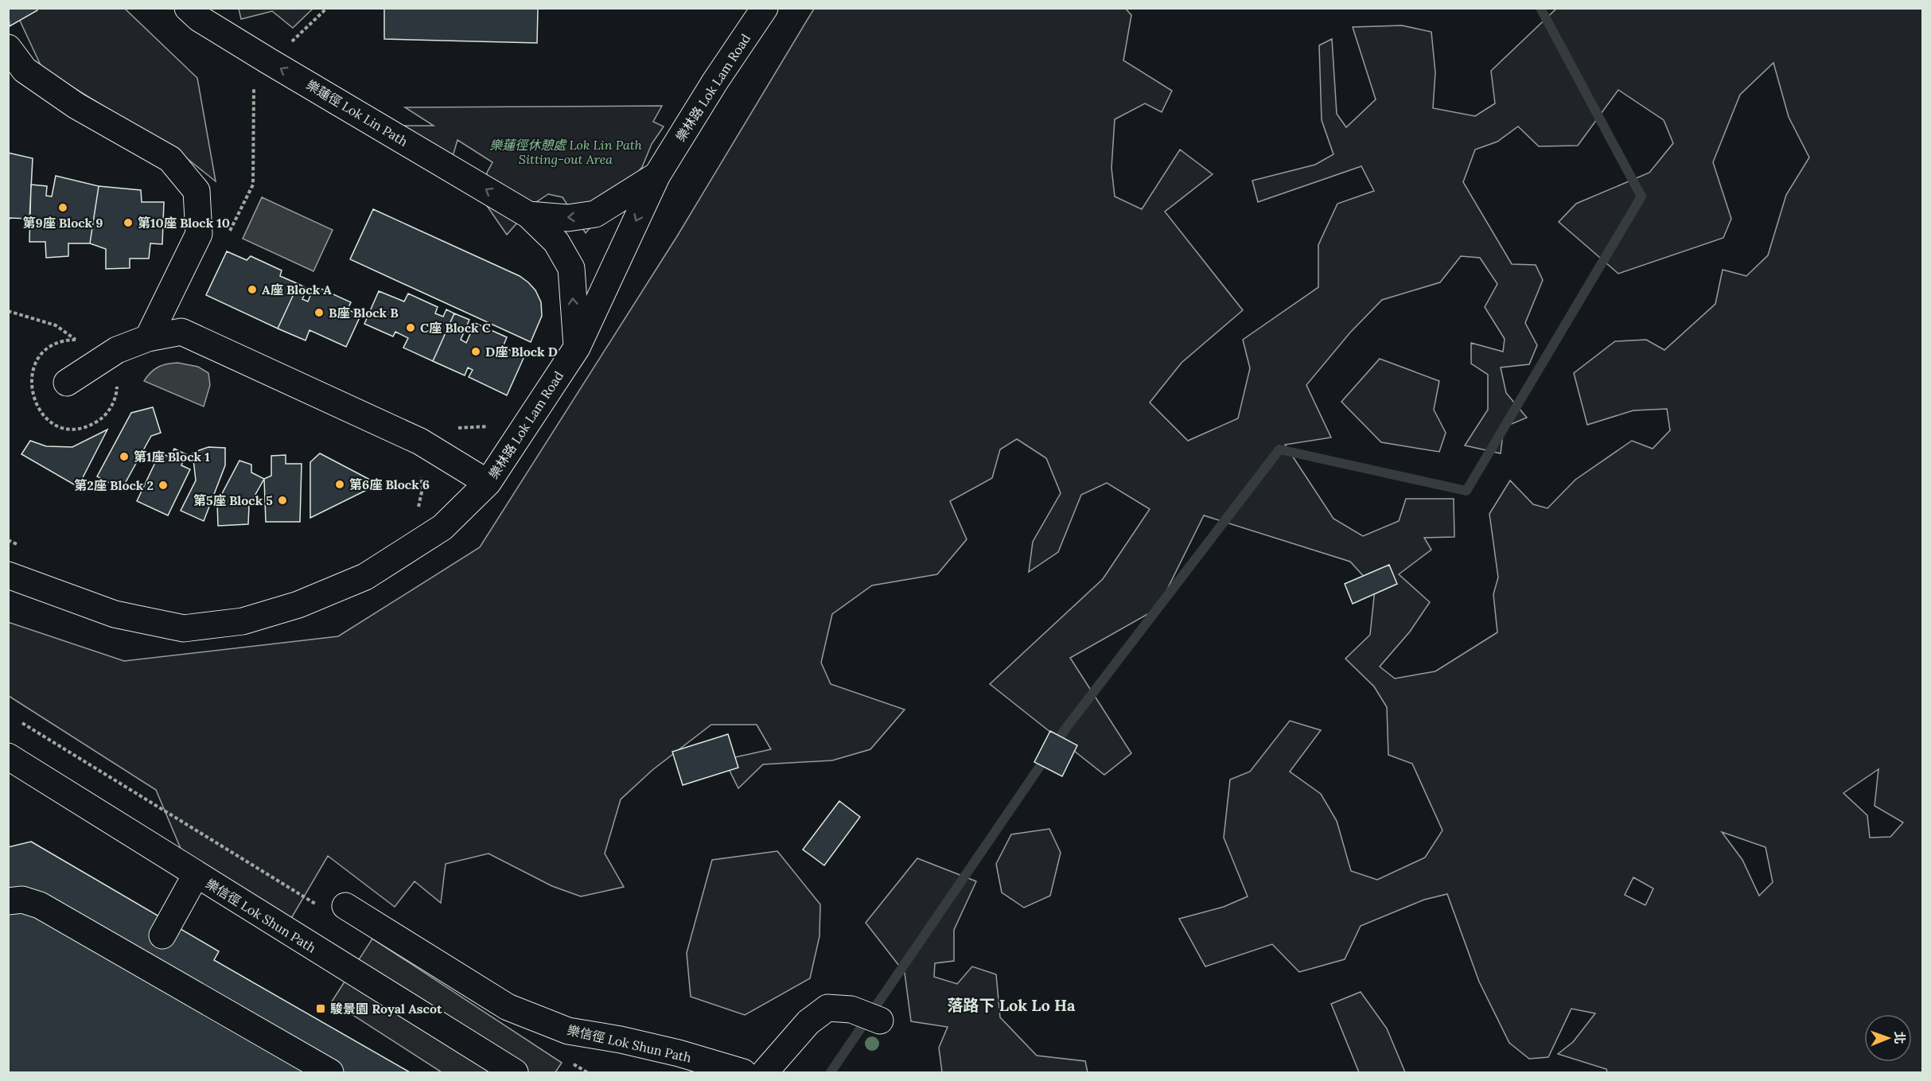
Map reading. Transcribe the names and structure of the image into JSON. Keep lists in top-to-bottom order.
{
  "streets": {
    "street": ["樂林路 Lok Lam Road", "樂蓮徑 Lok Lin Path", "樂信徑 Lok Shun Path"]
  },
  "crossings": [
    ["樂林路 Lok Lam Road", "樂蓮徑 Lok Lin Path"]
  ],
  "one_way": ["樂蓮徑 Lok Lin Path"],
  "districts": ["落路下 Lok Lo Ha"],
  "parks": ["樂蓮徑休憩處 Lok Lin Path Sitting-out Area"],
  "places": {
    "other": [
      "第9座 Block 9",
      "第10座 Block 10",
      "A座 Block A",
      "B座 Block B",
      "C座 Block C",
      "D座 Block D",
      "第1座 Block 1",
      "第6座 Block 6",
      "第2座 Block 2",
      "第5座 Block 5"
    ],
    "transit": ["駿景園 Royal Ascot"]
  },
  "north": "right"
}
